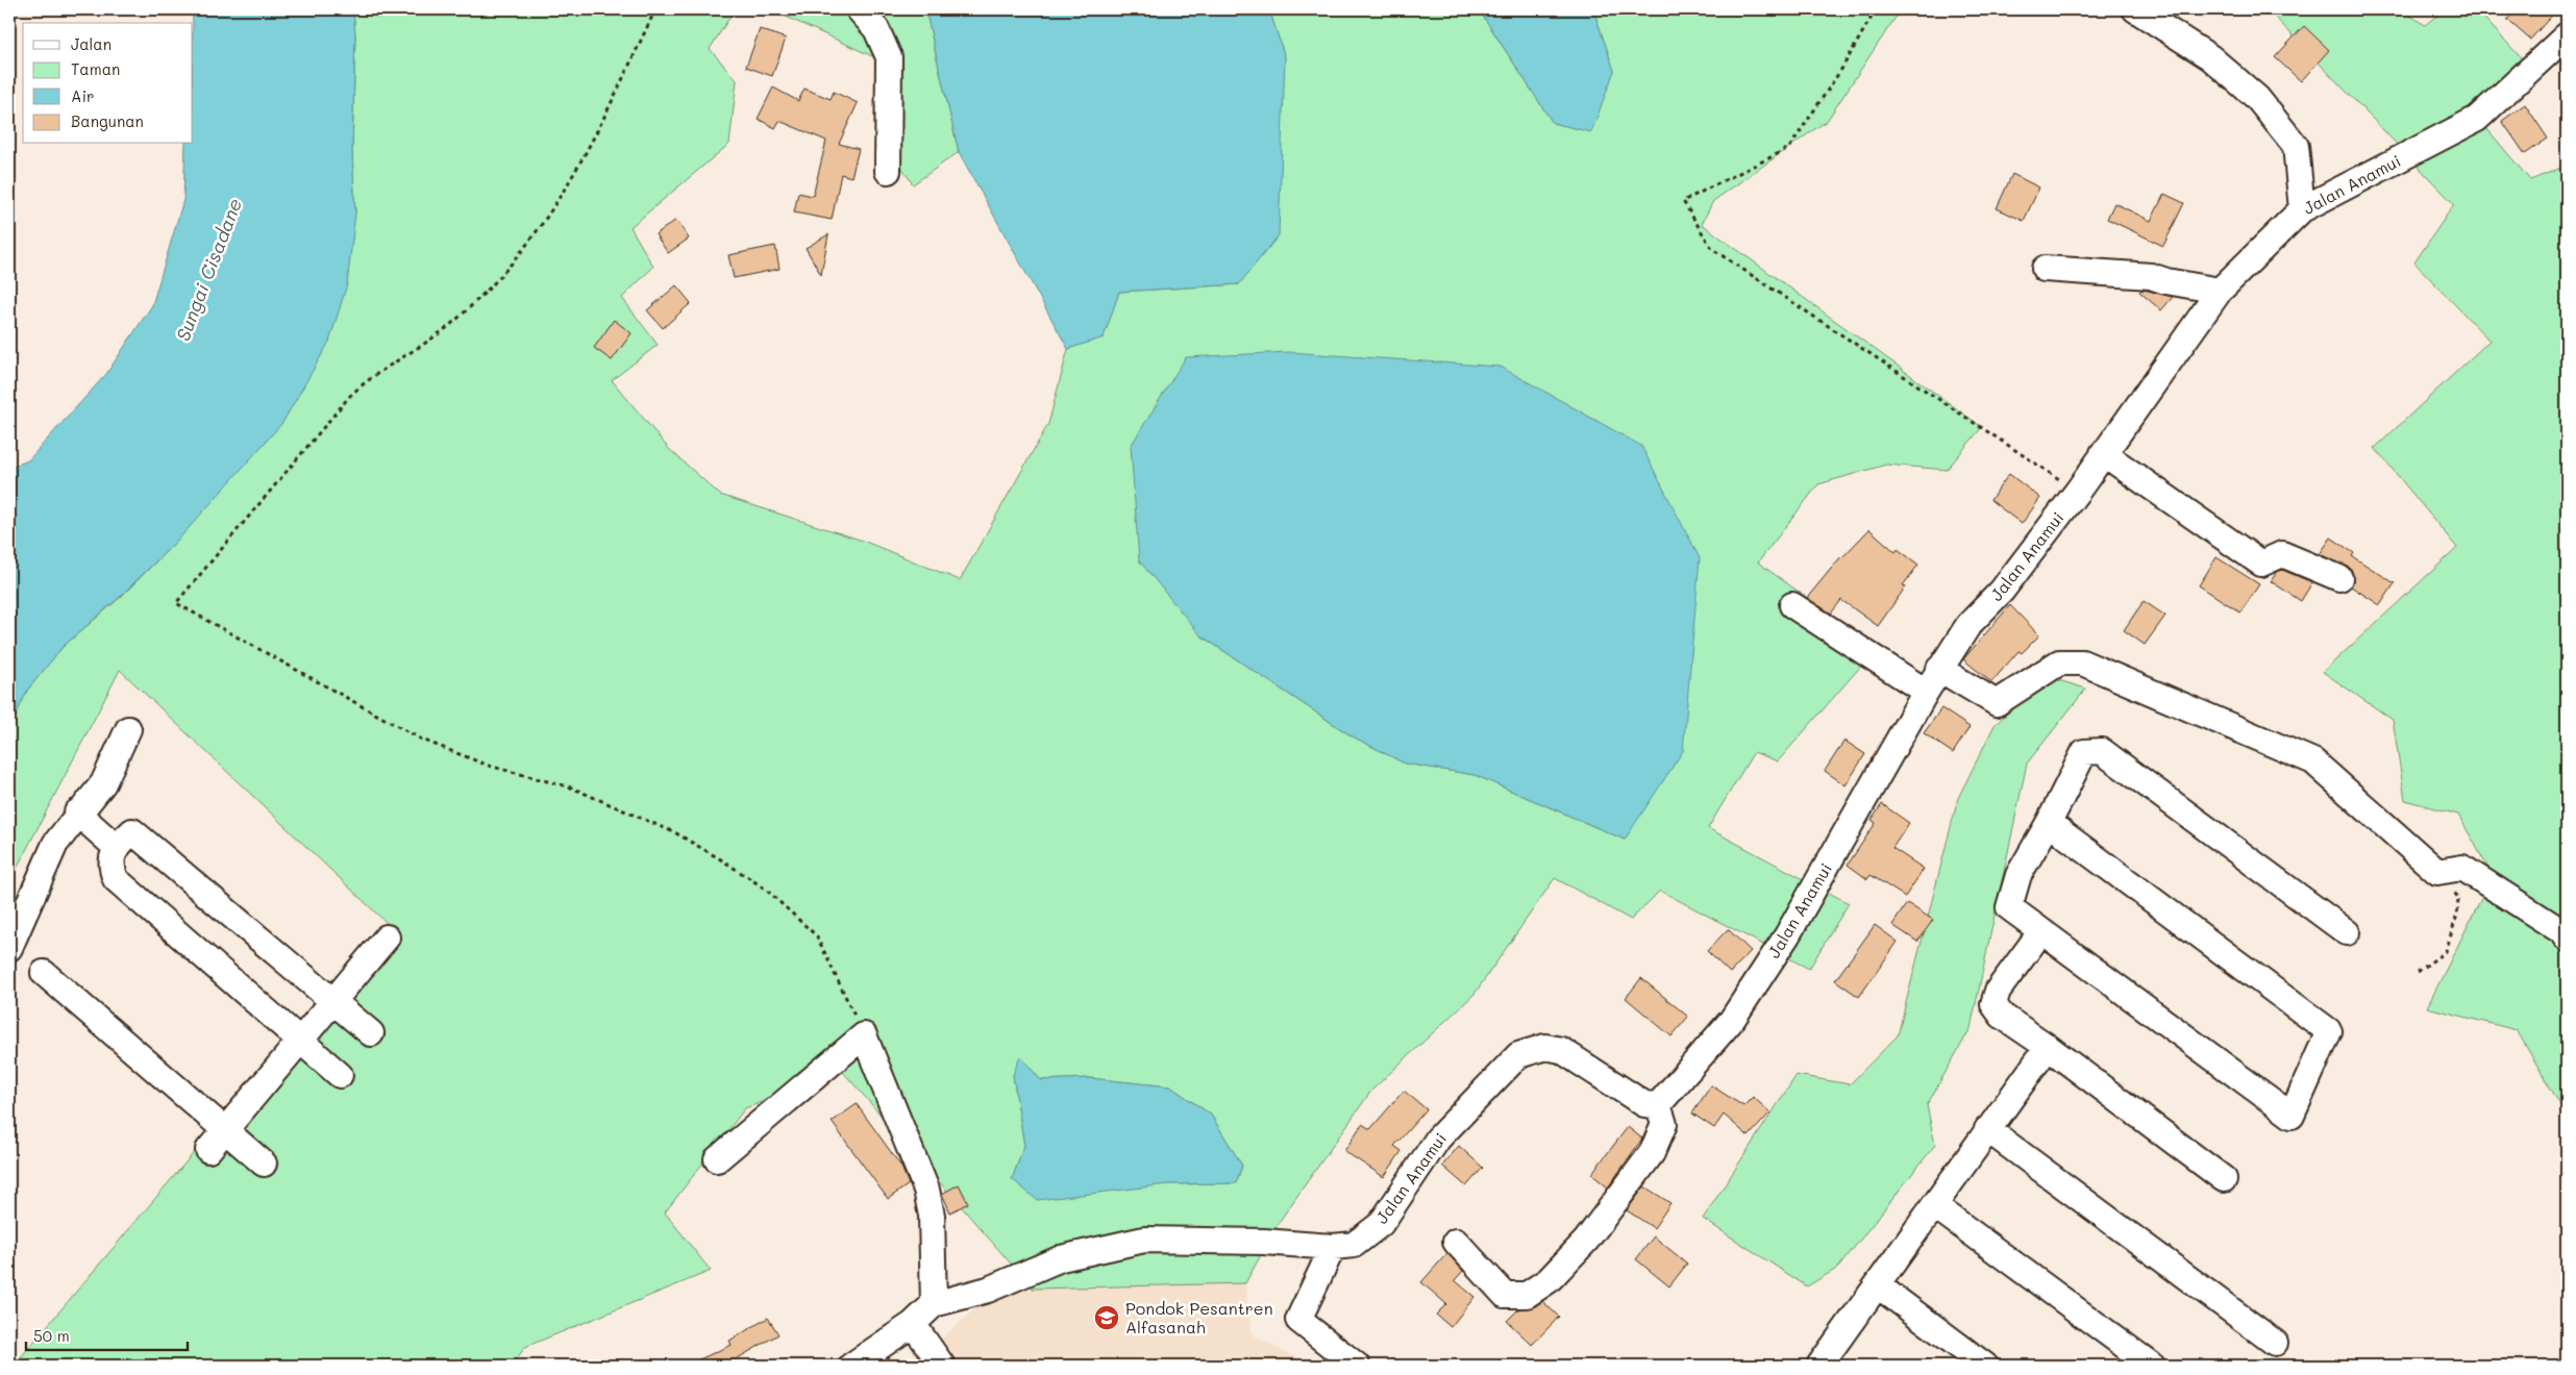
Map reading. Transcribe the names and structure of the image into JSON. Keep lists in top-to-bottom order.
{
  "streets": {
    "street": ["Jalan Anamui"]
  },
  "water": ["Sungai Cisadane"],
  "places": {
    "school or university": ["Pondok Pesantren Alfasanah"]
  },
  "legend": [
    "Jalan",
    "Taman",
    "Air",
    "Bangunan"
  ],
  "scale_bar": "50 m"
}
